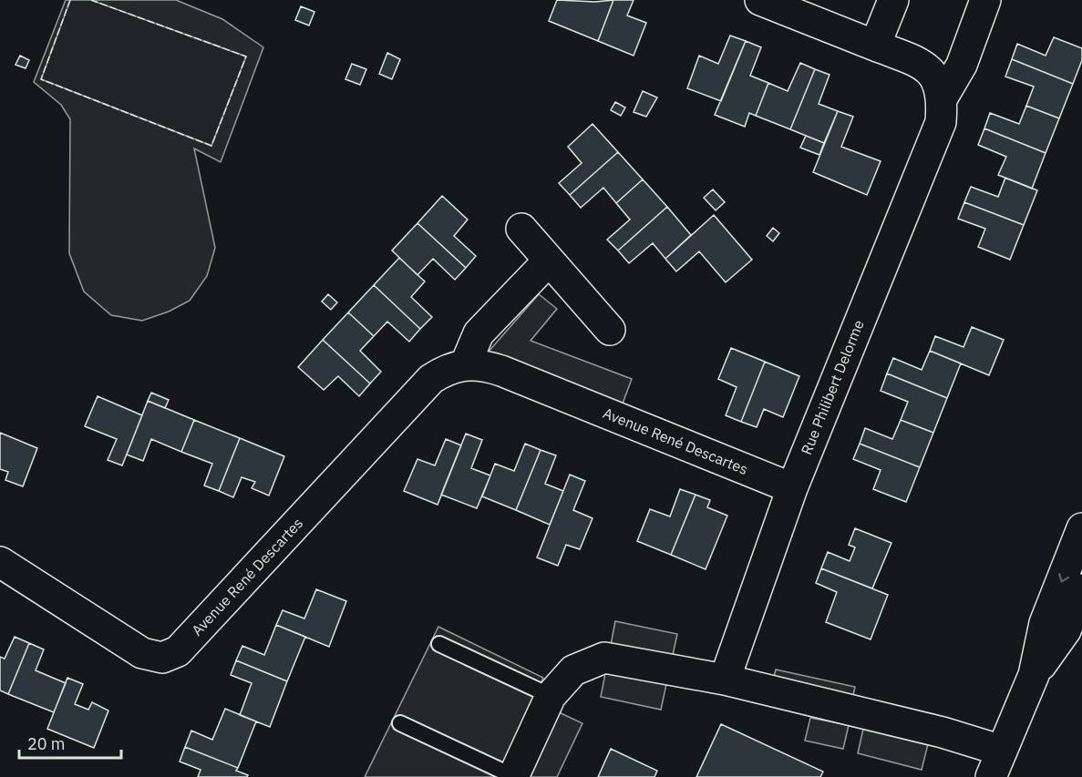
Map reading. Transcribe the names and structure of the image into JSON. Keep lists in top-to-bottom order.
{
  "streets": {
    "street": ["Rue Philibert Delorme", "Avenue René Descartes"]
  },
  "crossings": [
    ["Rue Philibert Delorme", "Avenue René Descartes"]
  ],
  "scale_bar": "20 m"
}
